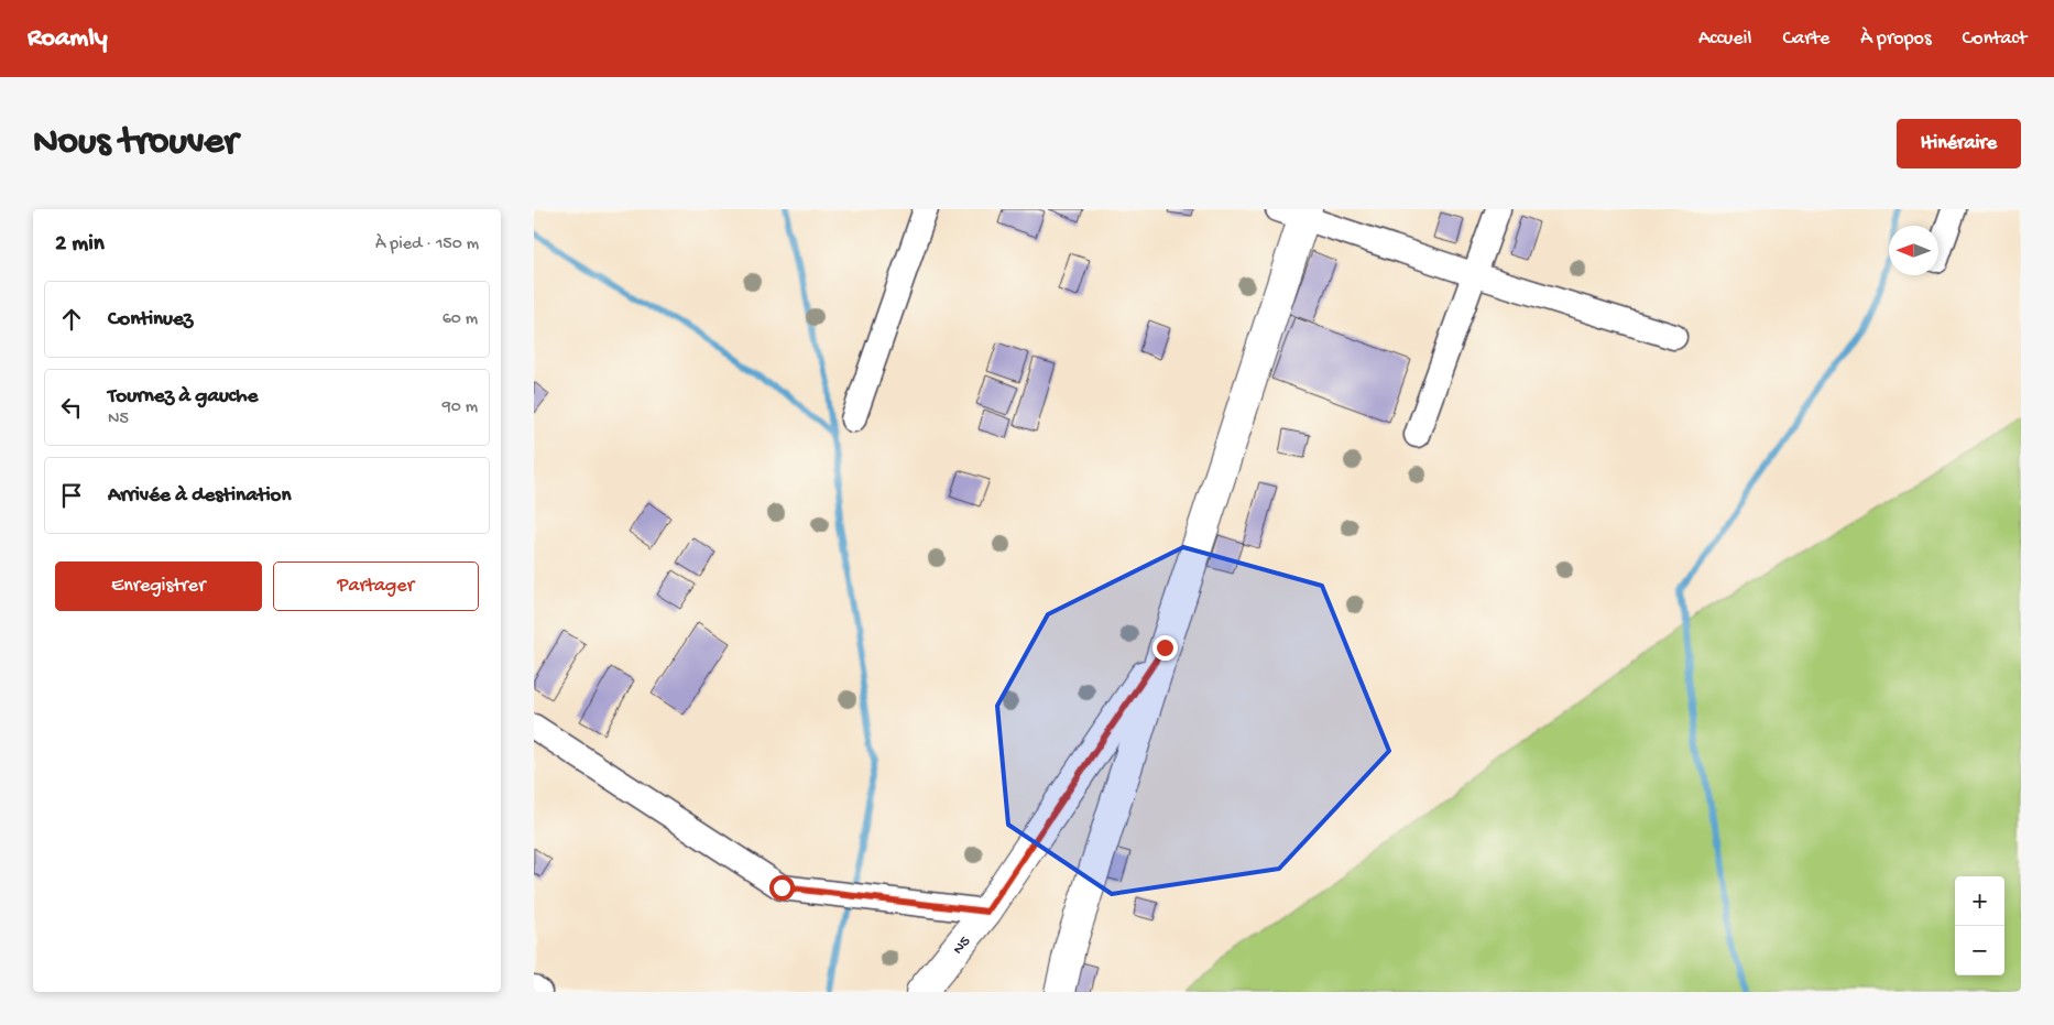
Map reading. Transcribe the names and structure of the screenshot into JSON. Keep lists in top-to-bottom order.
{
  "streets": {
    "main road": ["N5"]
  },
  "north": "left",
  "page": {
    "header": "Roamly",
    "nav": [
      "Accueil",
      "Carte",
      "À propos",
      "Contact"
    ],
    "buttons": [
      "Itinéraire",
      ["Enregistrer", "Partager"]
    ],
    "title": "Nous trouver",
    "heading": ["2 min", "À pied · 150 m"],
    "list": [
      ["Continuez", "60 m"],
      ["Tournez à gauche", "N5", "90 m"],
      "Arrivée à destination"
    ],
    "map_buttons": ["+", "−"]
  }
}
